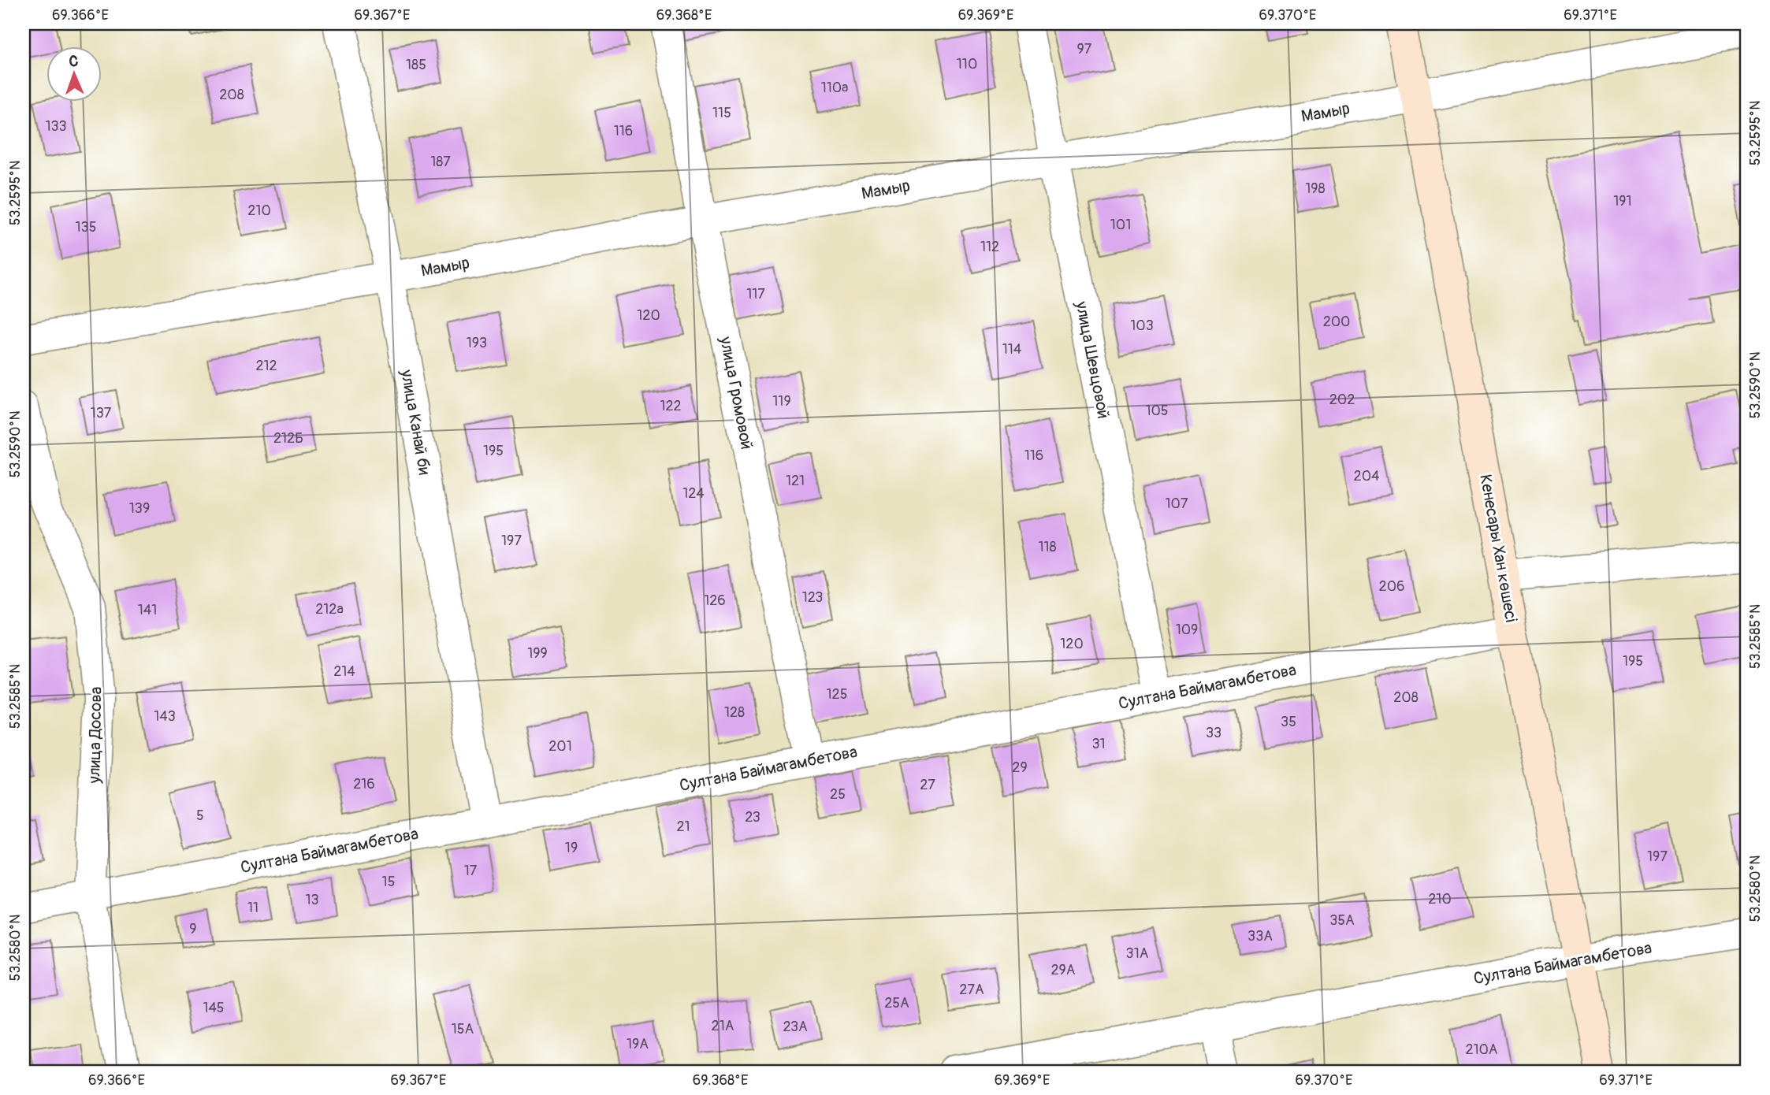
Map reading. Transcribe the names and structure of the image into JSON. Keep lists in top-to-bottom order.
{
  "streets": {
    "main road": ["Кенесары Хан көшесі"],
    "street": [
      "Мамыр",
      "улица Шевцовой",
      "улица Громовой",
      "улица Канай би",
      "Султана Баймагамбетова",
      "улица Досова"
    ]
  },
  "crossings": [
    ["Мамыр", "улица Шевцовой"],
    ["Мамыр", "улица Громовой"],
    ["Мамыр", "улица Канай би"],
    ["Мамыр", "Кенесары Хан көшесі"],
    ["улица Шевцовой", "Султана Баймагамбетова"],
    ["улица Громовой", "Султана Баймагамбетова"],
    ["улица Канай би", "Султана Баймагамбетова"],
    ["Кенесары Хан көшесі", "Султана Баймагамбетова"],
    ["Султана Баймагамбетова", "улица Досова"]
  ],
  "house_numbers": [
    "97",
    "110",
    "185",
    "110а",
    "208",
    "115",
    "133",
    "116",
    "187",
    "198",
    "191",
    "210",
    "101",
    "135",
    "112",
    "117",
    "120",
    "200",
    "103",
    "193",
    "114",
    "212",
    "202",
    "119",
    "122",
    "105",
    "137",
    "212Б",
    "195",
    "116",
    "204",
    "121",
    "124",
    "107",
    "139",
    "197",
    "118",
    "206",
    "123",
    "126",
    "212а",
    "141",
    "109",
    "120",
    "199",
    "195",
    "214",
    "125",
    "208",
    "128",
    "143",
    "35",
    "33",
    "31",
    "201",
    "29",
    "216",
    "27",
    "25",
    "5",
    "23",
    "21",
    "19",
    "197",
    "17",
    "15",
    "210",
    "13",
    "11",
    "35А",
    "9",
    "33А",
    "31А",
    "29А",
    "27А",
    "25А",
    "145",
    "21А",
    "23А",
    "15А",
    "19А",
    "210А"
  ],
  "north": "top",
  "coordinates": [
    "69.366°E",
    "69.367°E",
    "69.368°E",
    "69.369°E",
    "69.370°E",
    "69.371°E",
    "53.2595°N",
    "53.2590°N",
    "53.2585°N",
    "53.2580°N"
  ]
}
